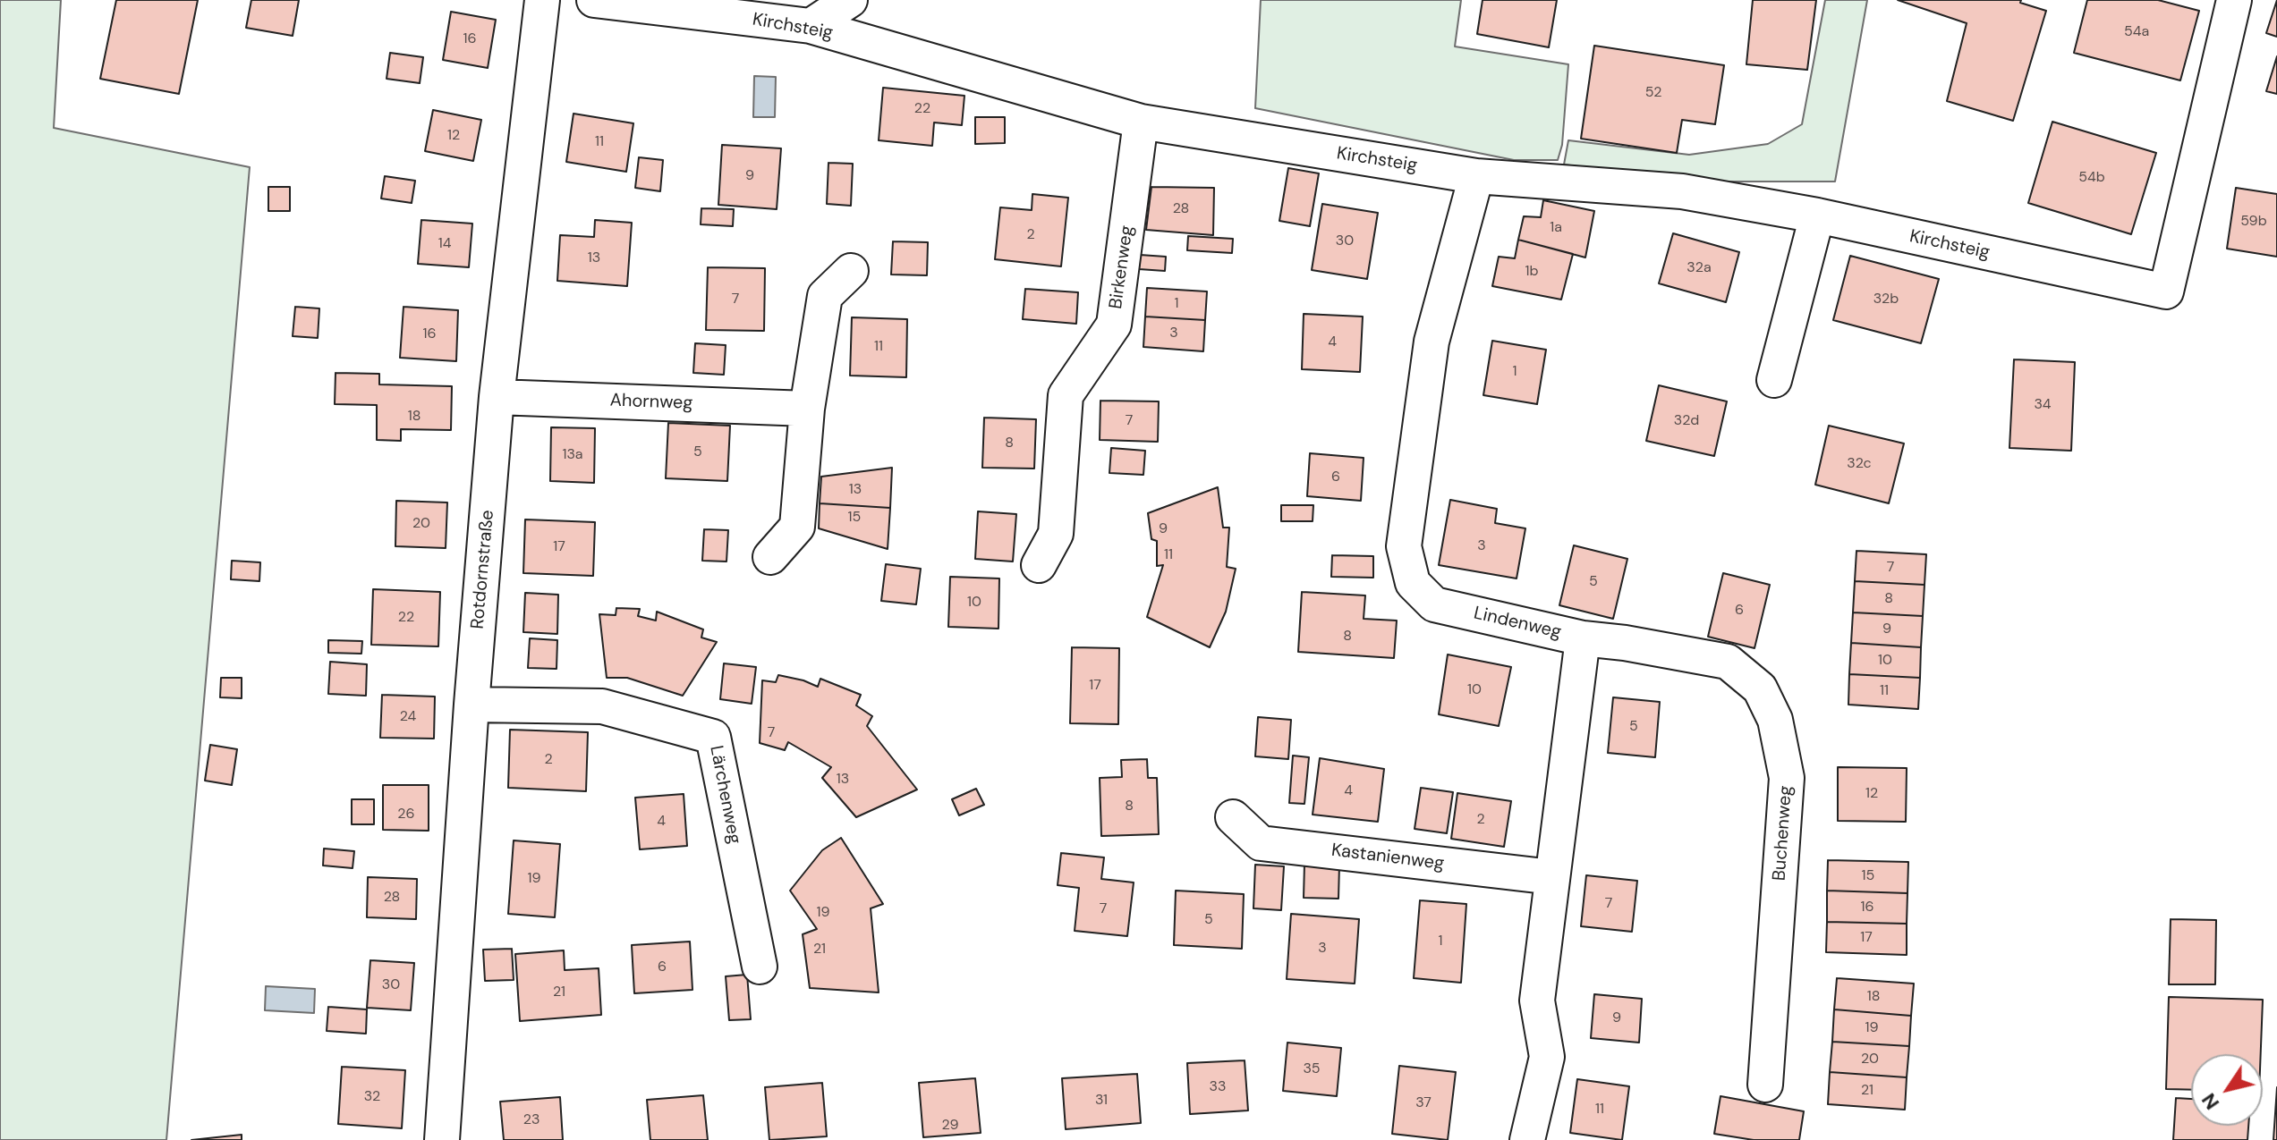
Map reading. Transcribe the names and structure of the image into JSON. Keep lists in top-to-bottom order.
{
  "streets": {
    "street": [
      "Kirchsteig",
      "Birkenweg",
      "Ahornweg",
      "Rotdornstraße",
      "Lindenweg",
      "Lärchenweg",
      "Buchenweg",
      "Kastanienweg"
    ]
  },
  "crossings": [
    ["Kirchsteig", "Birkenweg"],
    ["Kirchsteig", "Lindenweg"],
    ["Ahornweg", "Rotdornstraße"],
    ["Rotdornstraße", "Lärchenweg"],
    ["Lindenweg", "Buchenweg"],
    ["Lindenweg", "Kastanienweg"]
  ],
  "house_numbers": [
    "54a",
    "16",
    "52",
    "22",
    "12",
    "11",
    "9",
    "54b",
    "28",
    "59b",
    "1a",
    "2",
    "30",
    "14",
    "13",
    "32a",
    "1b",
    "7",
    "32b",
    "1",
    "3",
    "16",
    "4",
    "11",
    "1",
    "34",
    "18",
    "7",
    "32d",
    "8",
    "5",
    "13a",
    "32c",
    "6",
    "13",
    "15",
    "20",
    "9",
    "3",
    "17",
    "11",
    "7",
    "5",
    "8",
    "10",
    "6",
    "22",
    "9",
    "8",
    "10",
    "17",
    "10",
    "11",
    "24",
    "5",
    "7",
    "2",
    "13",
    "4",
    "12",
    "8",
    "26",
    "2",
    "4",
    "15",
    "19",
    "28",
    "7",
    "16",
    "7",
    "19",
    "5",
    "17",
    "1",
    "3",
    "21",
    "6",
    "30",
    "21",
    "18",
    "9",
    "19",
    "20",
    "35",
    "33",
    "21",
    "32",
    "31",
    "37",
    "11",
    "23",
    "29"
  ],
  "north": "bottom left"
}
